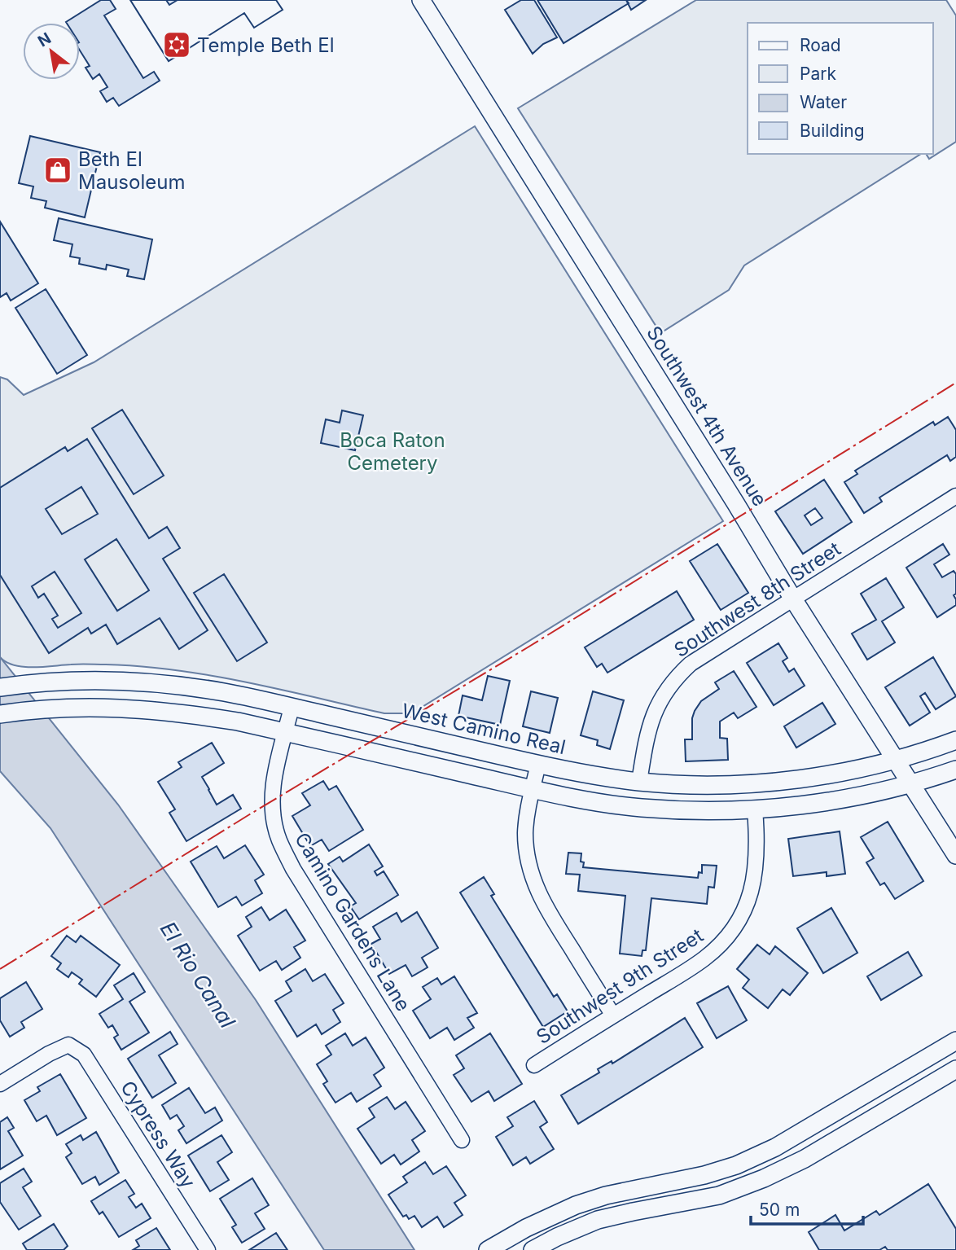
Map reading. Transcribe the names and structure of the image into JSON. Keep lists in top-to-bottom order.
{
  "streets": {
    "street": [
      "Southwest 4th Avenue",
      "Southwest 8th Street",
      "West Camino Real",
      "Camino Gardens Lane",
      "Southwest 9th Street",
      "Cypress Way"
    ]
  },
  "crossings": [
    ["Southwest 4th Avenue", "Southwest 8th Street"],
    ["Southwest 4th Avenue", "West Camino Real"],
    ["Southwest 8th Street", "West Camino Real"],
    ["West Camino Real", "Camino Gardens Lane"]
  ],
  "water": ["El Rio Canal"],
  "parks": ["Boca Raton Cemetery"],
  "places": {
    "synagogue": ["Temple Beth El"],
    "shop": ["Beth El Mausoleum"]
  },
  "legend": [
    "Road",
    "Park",
    "Water",
    "Building"
  ],
  "scale_bar": "50 m",
  "north": "top left"
}
